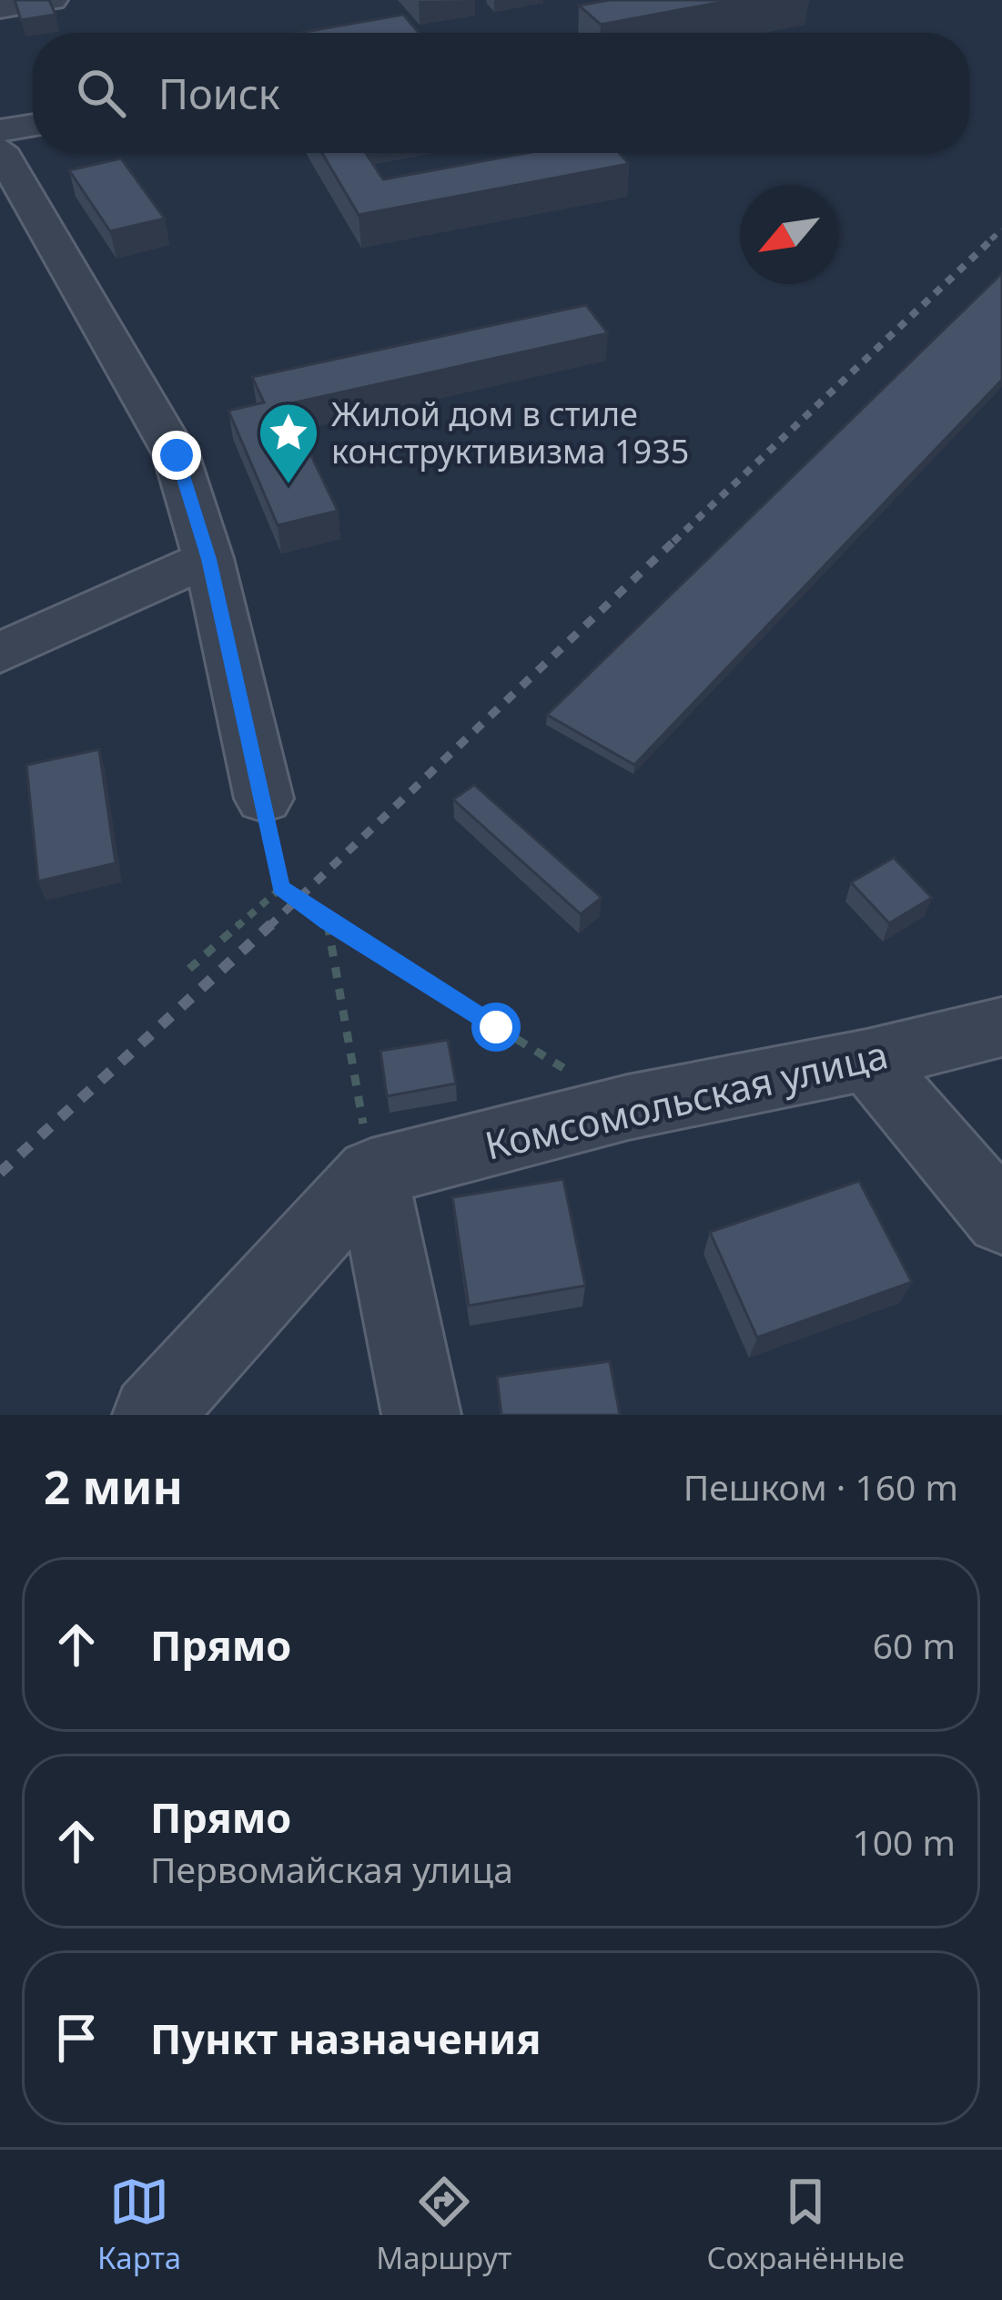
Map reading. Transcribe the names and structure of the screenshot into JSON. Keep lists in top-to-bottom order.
{
  "streets": {
    "street": ["Комсомольская улица"]
  },
  "places": {
    "place": ["Жилой дом в стиле конструктивизма 1935"]
  },
  "north": "bottom left",
  "page": {
    "search": "Поиск",
    "heading": ["2 мин", "Пешком · 160 m"],
    "list": [
      ["Прямо", "60 m"],
      ["Прямо", "Первомайская улица", "100 m"],
      "Пункт назначения"
    ],
    "nav": ["Карта", "Маршрут", "Сохранённые"]
  }
}
